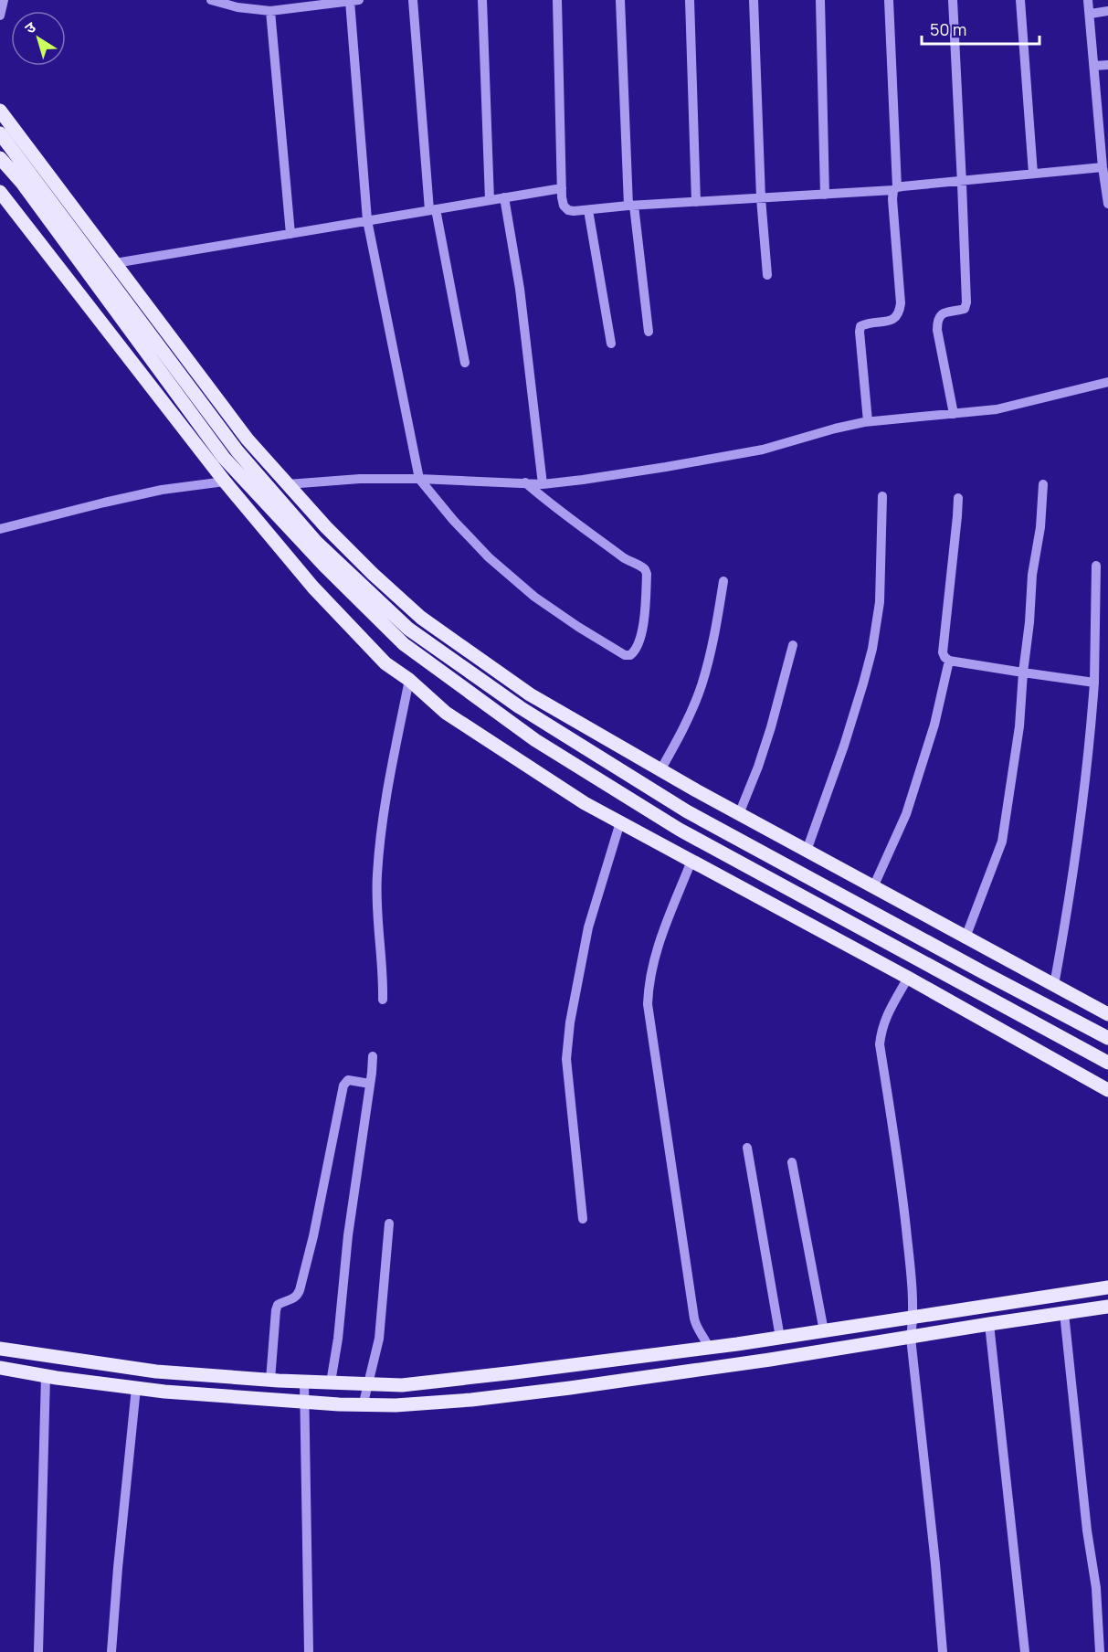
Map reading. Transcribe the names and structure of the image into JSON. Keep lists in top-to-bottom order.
{
  "scale_bar": "50 m",
  "north": "top left"
}
